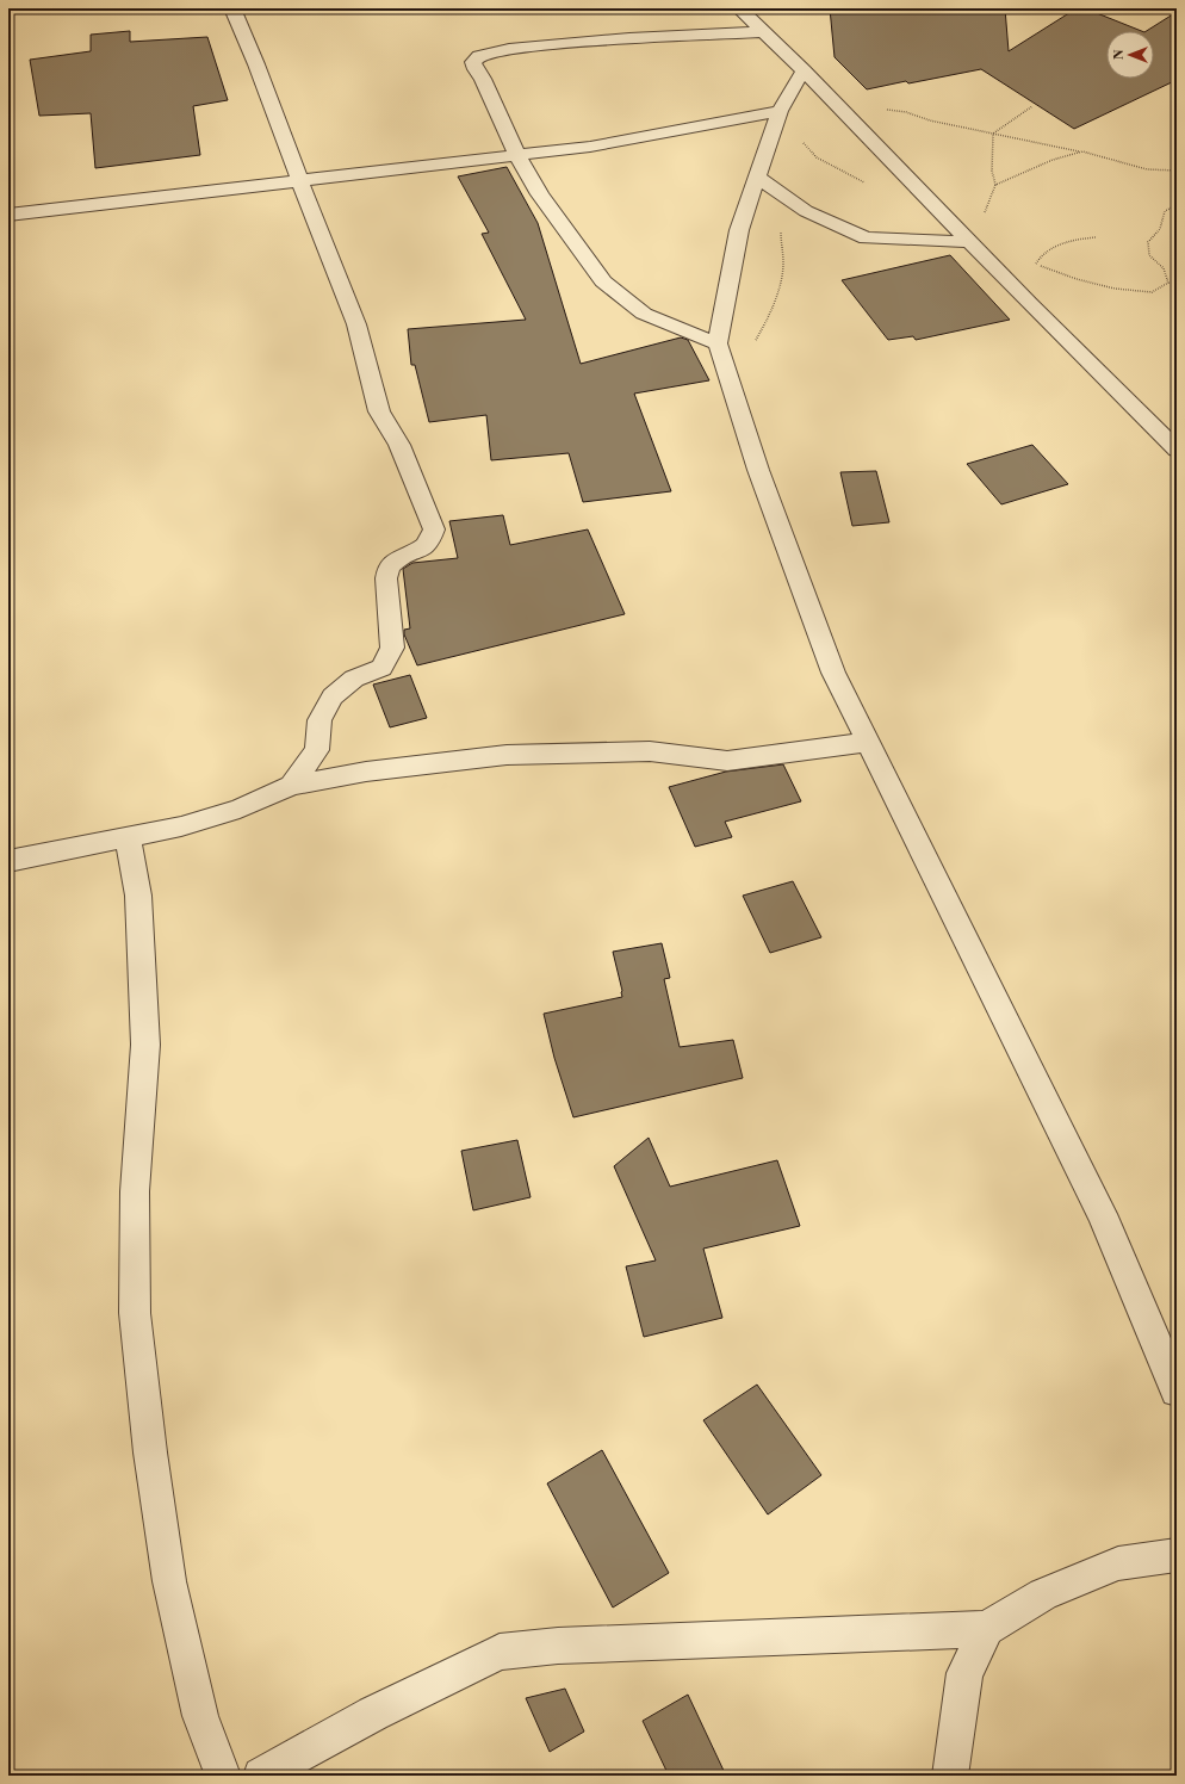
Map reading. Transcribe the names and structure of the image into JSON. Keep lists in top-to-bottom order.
{
  "north": "left"
}
